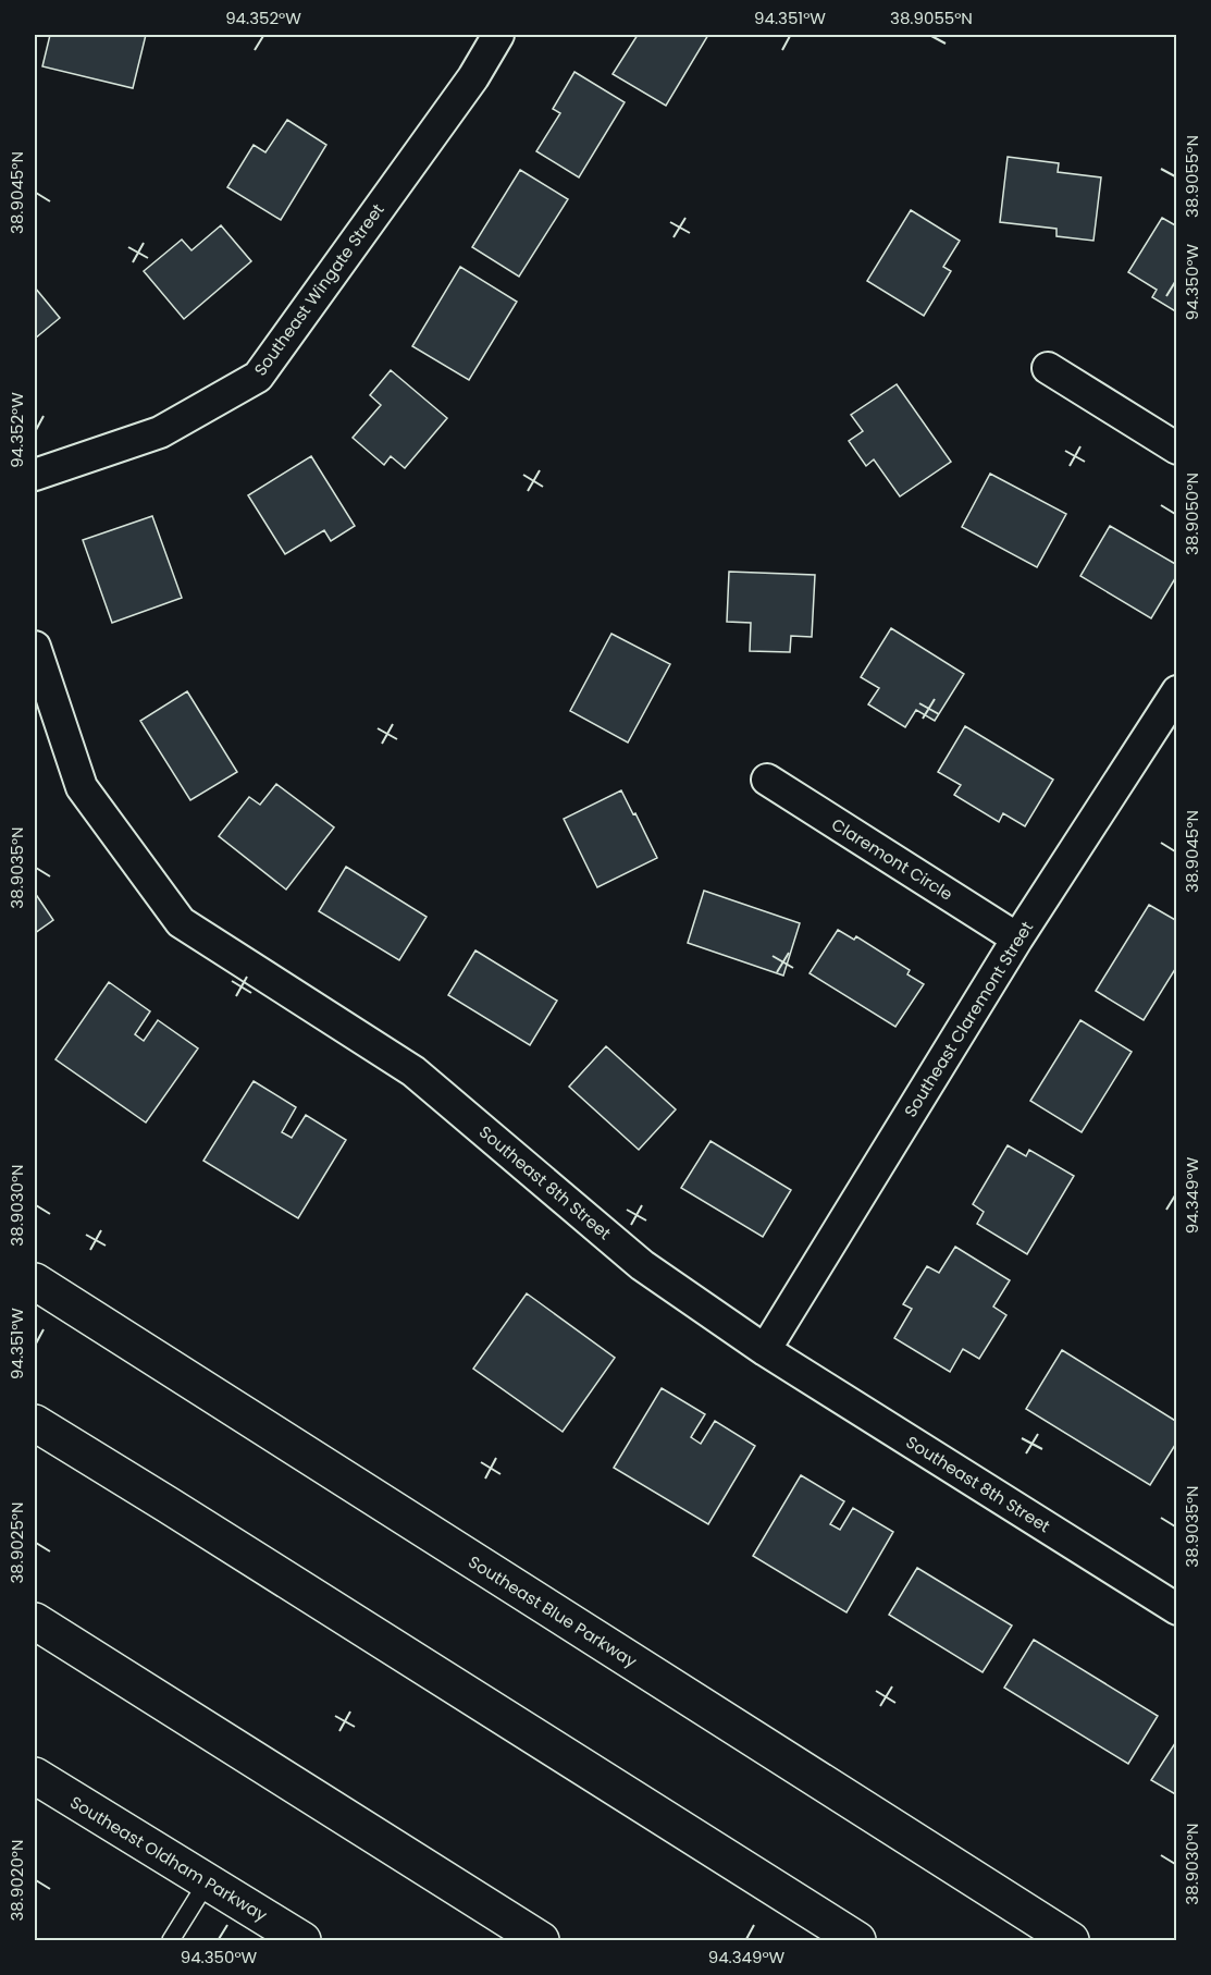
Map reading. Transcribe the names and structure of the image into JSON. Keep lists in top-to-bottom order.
{
  "streets": {
    "main road": ["Southeast Blue Parkway", "Southeast Oldham Parkway"],
    "street": [
      "Southeast Wingate Street",
      "Claremont Circle",
      "Southeast Claremont Street",
      "Southeast 8th Street"
    ]
  },
  "crossings": [
    ["Claremont Circle", "Southeast Claremont Street"],
    ["Southeast Claremont Street", "Southeast 8th Street"]
  ],
  "coordinates": [
    "94.352°W",
    "94.351°W",
    "38.9055°N",
    "38.9045°N",
    "94.350°W",
    "38.9050°N",
    "38.9035°N",
    "94.349°W",
    "38.9030°N",
    "38.9025°N",
    "38.9020°N"
  ]
}
